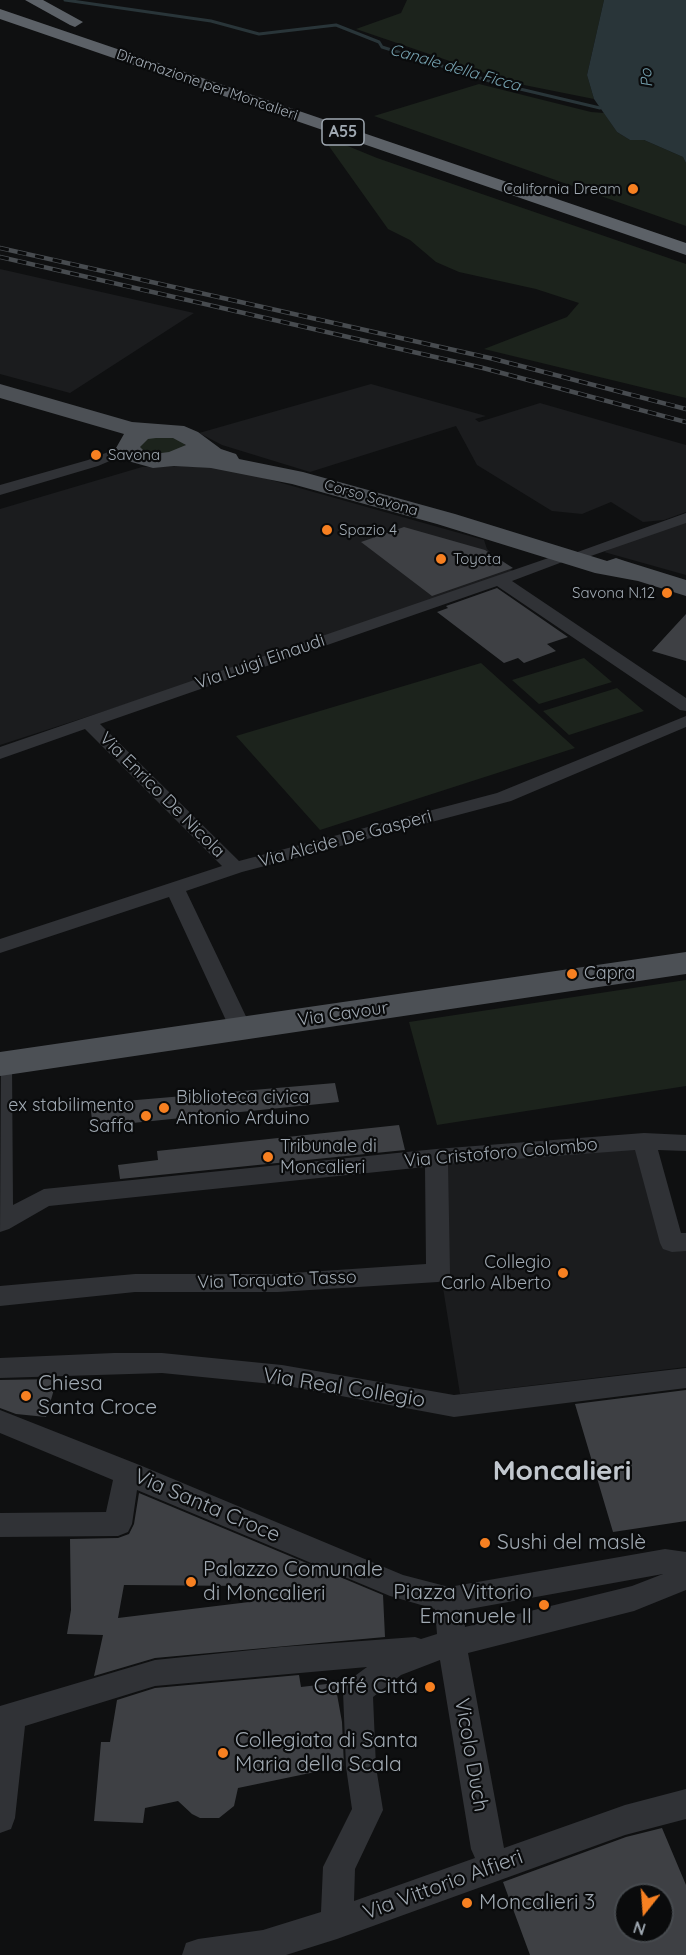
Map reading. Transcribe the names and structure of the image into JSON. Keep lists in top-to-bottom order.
{
  "streets": {
    "highway": ["Diramazione per Moncalieri", "A55"],
    "main road": ["Corso Savona", "Via Cavour"],
    "street": [
      "Via Luigi Einaudi",
      "Via Enrico De Nicola",
      "Via Alcide De Gasperi",
      "Via Cristoforo Colombo",
      "Via Torquato Tasso",
      "Via Real Collegio",
      "Via Santa Croce",
      "Vicolo Duch",
      "Via Vittorio Alfieri"
    ]
  },
  "crossings": [
    ["Corso Savona", "Via Luigi Einaudi"],
    ["Via Luigi Einaudi", "Via Enrico De Nicola"],
    ["Via Enrico De Nicola", "Via Alcide De Gasperi"],
    ["Via Cristoforo Colombo", "Via Torquato Tasso"],
    ["Vicolo Duch", "Via Vittorio Alfieri"]
  ],
  "districts": ["Moncalieri"],
  "water": ["Canale della Ficca", "Po"],
  "places": [
    "California Dream",
    "Savona",
    "Spazio 4",
    "Toyota",
    "Savona N.12",
    "Capra",
    "Biblioteca civica Antonio Arduino",
    "ex stabilimento Saffa",
    "Tribunale di Moncalieri",
    "Collegio Carlo Alberto",
    "Chiesa Santa Croce",
    "Sushi del maslè",
    "Palazzo Comunale di Moncalieri",
    "Piazza Vittorio Emanuele II",
    "Caffé Cittá",
    "Collegiata di Santa Maria della Scala",
    "Moncalieri 3"
  ],
  "north": "bottom"
}
